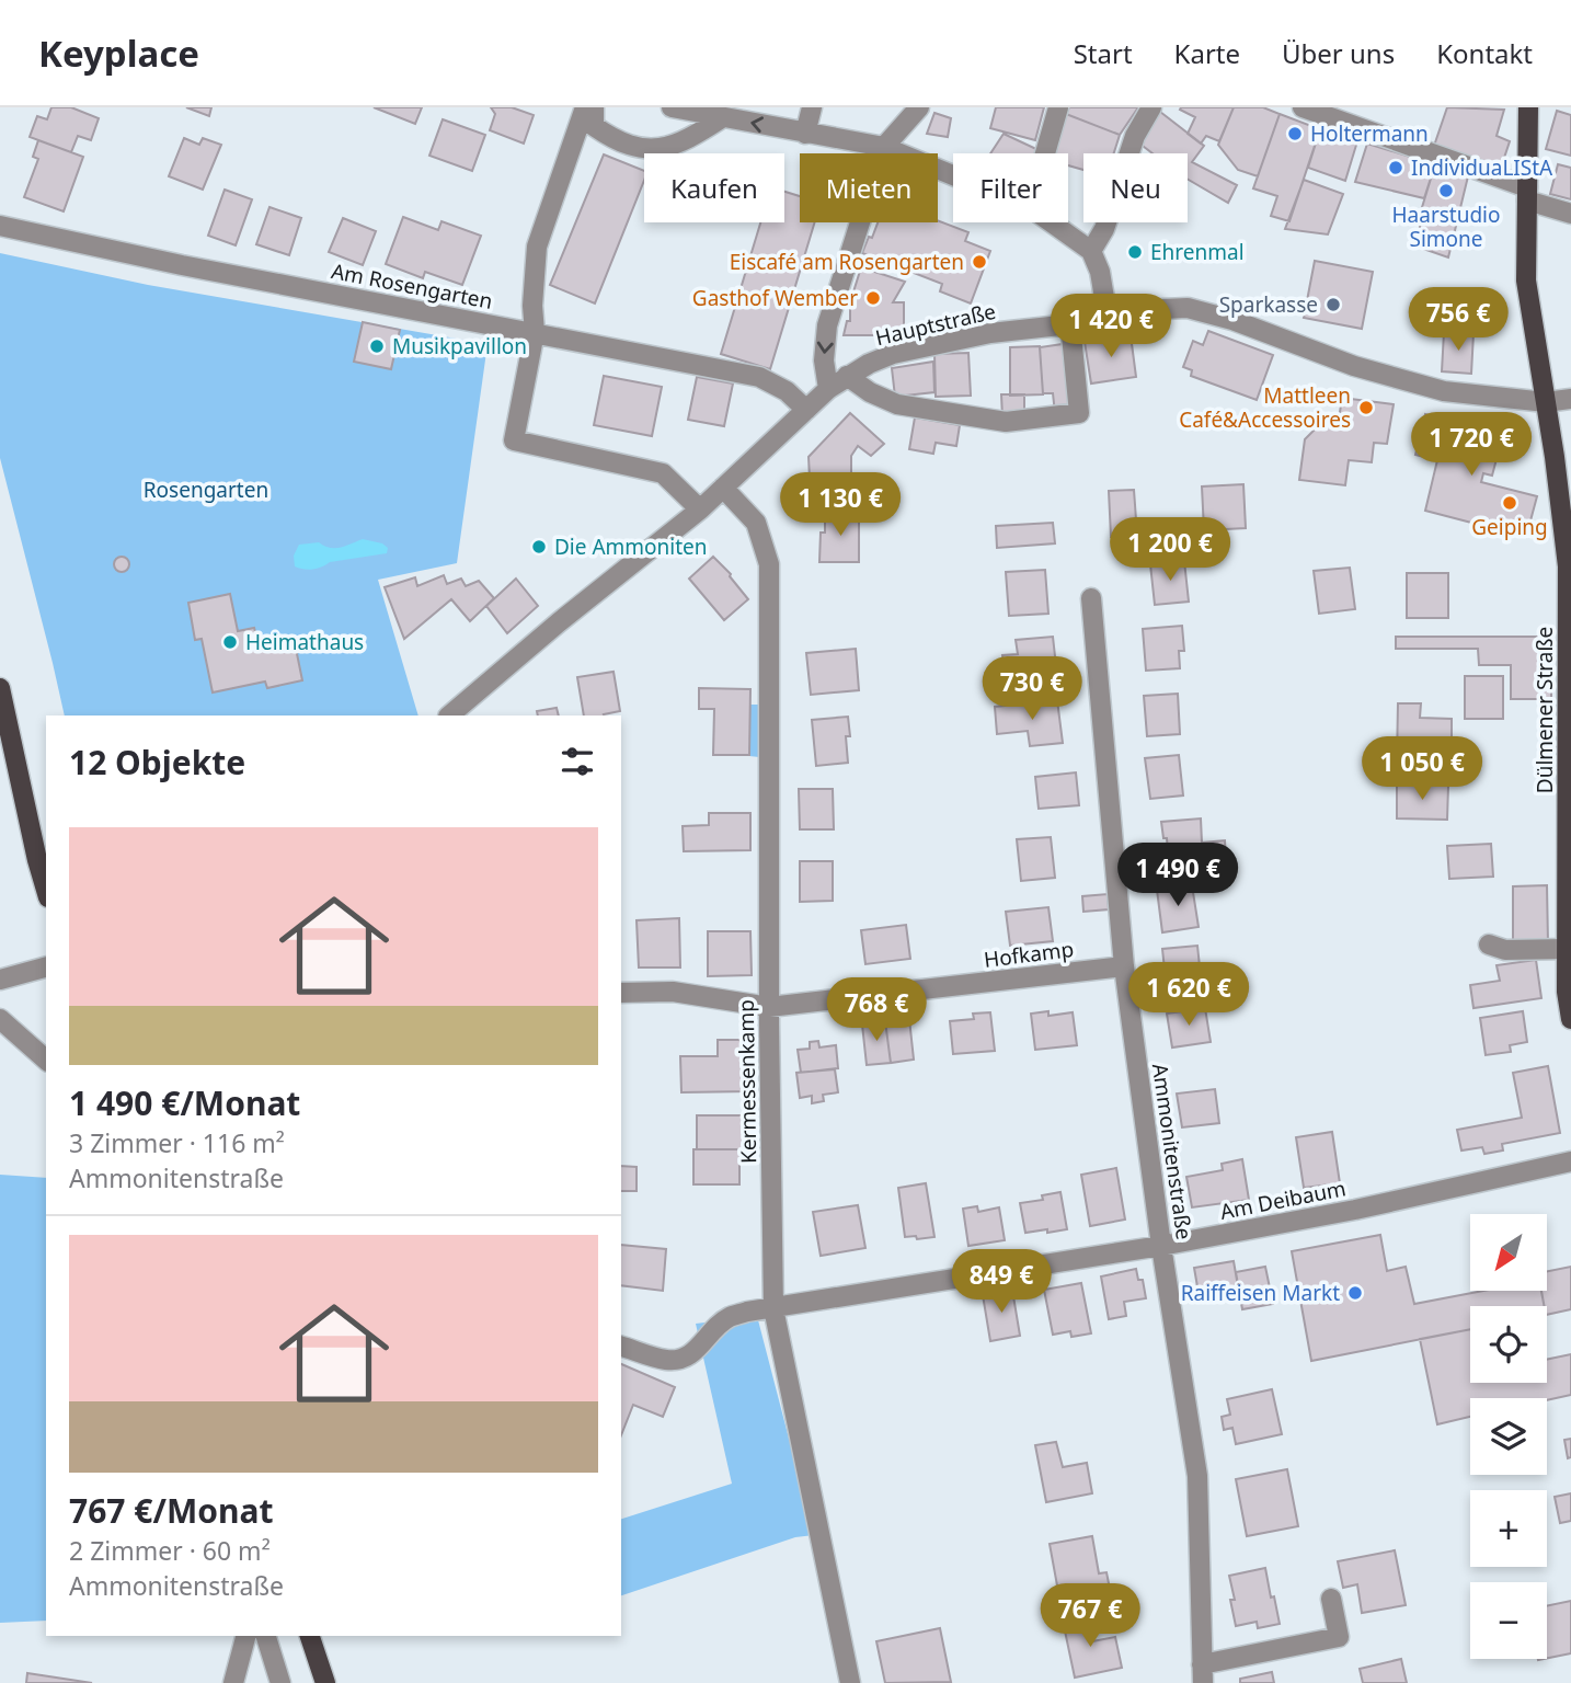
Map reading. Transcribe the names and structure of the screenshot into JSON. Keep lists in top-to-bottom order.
{
  "streets": {
    "main road": ["Dülmener Straße"],
    "street": [
      "Am Rosengarten",
      "Hauptstraße",
      "Hofkamp",
      "Kermessenkamp",
      "Ammonitenstraße",
      "Am Deibaum"
    ]
  },
  "crossings": [
    ["Am Rosengarten", "Hauptstraße"],
    ["Hauptstraße", "Dülmener Straße"],
    ["Hauptstraße", "Kermessenkamp"],
    ["Hofkamp", "Kermessenkamp"],
    ["Hofkamp", "Ammonitenstraße"],
    ["Kermessenkamp", "Am Deibaum"],
    ["Ammonitenstraße", "Am Deibaum"]
  ],
  "parks": ["Rosengarten"],
  "places": [
    "Holtermann",
    "IndividuaLIStA",
    "Haarstudio Simone",
    "Ehrenmal",
    "Eiscafé am Rosengarten",
    "Gasthof Wember",
    "Sparkasse",
    "Musikpavillon",
    "Mattleen Café&Accessoires",
    "Geiping",
    "Die Ammoniten",
    "Heimathaus",
    "Raiffeisen Markt"
  ],
  "north": "bottom left",
  "page": {
    "header": "Keyplace",
    "nav": [
      "Start",
      "Karte",
      "Über uns",
      "Kontakt"
    ],
    "chip": [
      "Kaufen",
      "Mieten",
      "Filter",
      "Neu"
    ],
    "price": [
      "756 €",
      "1 420 €",
      "1 720 €",
      "1 130 €",
      "1 200 €",
      "730 €",
      "1 050 €",
      "1 490 €",
      "1 620 €",
      "768 €",
      "849 €",
      "767 €"
    ],
    "heading": "12 Objekte",
    "list": [
      {
        "name": "1 490 €/Monat",
        "note": "3 Zimmer · 116 m² · Ammonitenstraße"
      },
      {
        "name": "767 €/Monat",
        "note": "2 Zimmer · 60 m² · Ammonitenstraße"
      }
    ],
    "map_buttons": ["+", "−"]
  }
}
